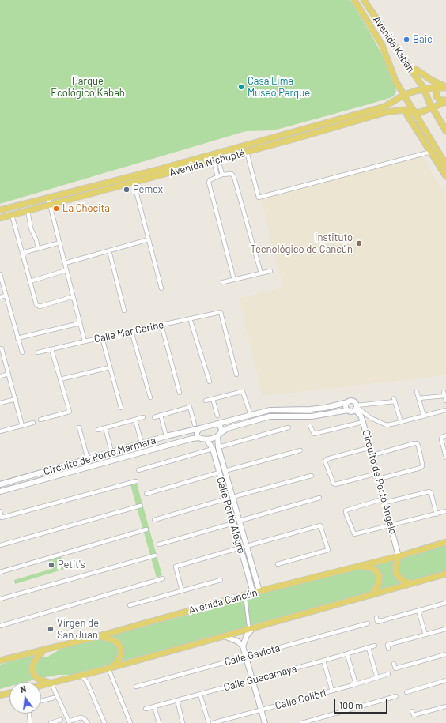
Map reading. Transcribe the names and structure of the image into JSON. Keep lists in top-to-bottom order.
{
  "streets": {
    "main road": ["Avenida Kabah", "Avenida Nichupté", "Avenida Cancún"],
    "street": [
      "Calle Mar Caribe",
      "Circuito de Porto Marmara",
      "Circuito de Porto Angelo",
      "Calle Porto Alegre",
      "Calle Gaviota",
      "Calle Guacamaya",
      "Calle Colibrí"
    ]
  },
  "crossings": [
    ["Avenida Kabah", "Avenida Nichupté"],
    ["Circuito de Porto Marmara", "Circuito de Porto Angelo"],
    ["Circuito de Porto Marmara", "Calle Porto Alegre"],
    ["Circuito de Porto Angelo", "Avenida Cancún"],
    ["Calle Porto Alegre", "Avenida Cancún"]
  ],
  "parks": ["Parque Ecológico Kabah"],
  "places": [
    "Baic",
    "Casa Lima Museo Parque",
    "Pemex",
    "La Chocita",
    "Instituto Tecnológico de Cancún",
    "Petit's",
    "Virgen de San Juan"
  ],
  "scale_bar": "100 m",
  "north": "top"
}
